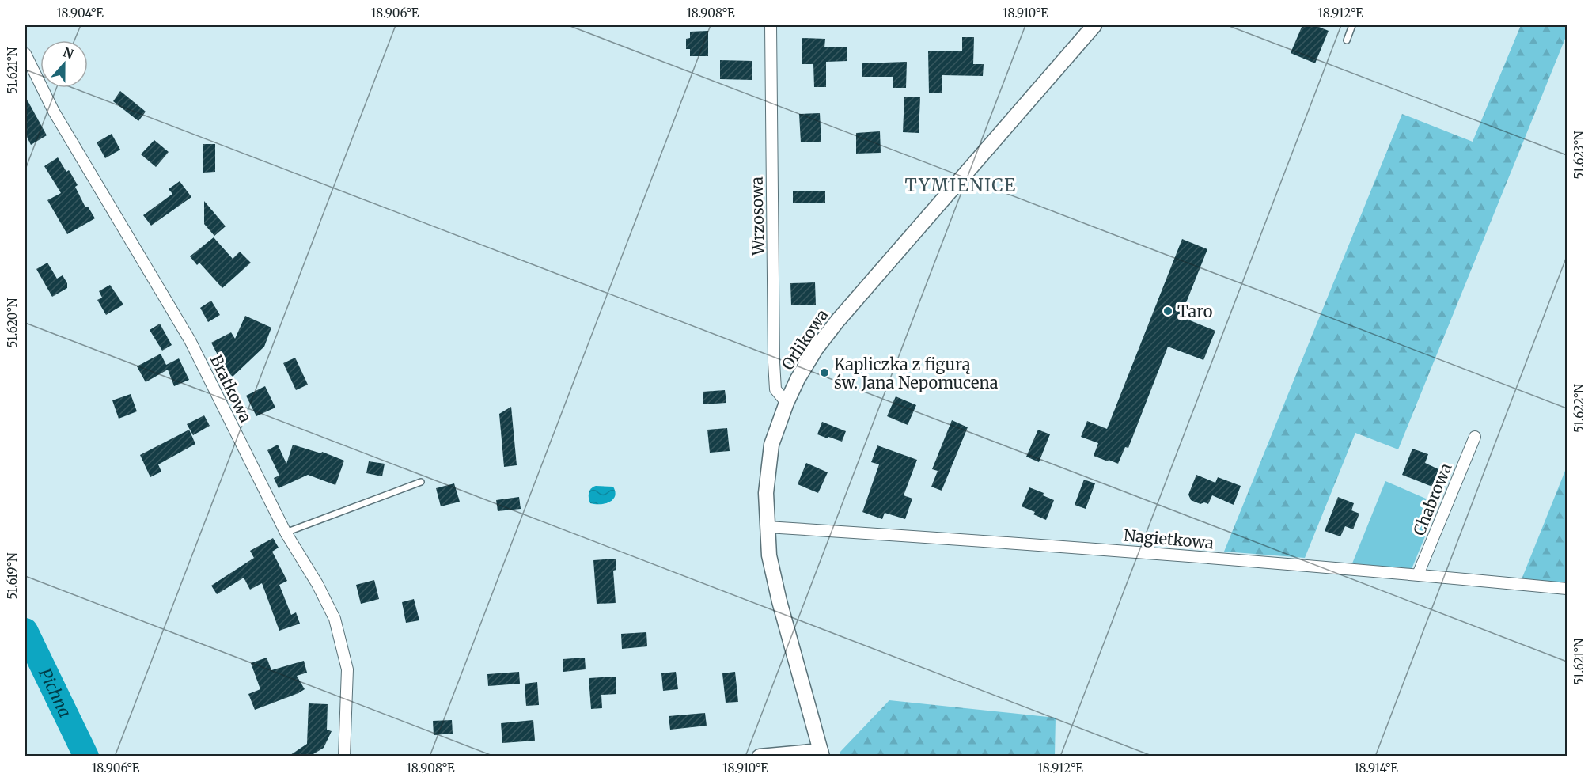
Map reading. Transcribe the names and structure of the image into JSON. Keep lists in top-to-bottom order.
{
  "streets": {
    "street": [
      "Wrzosowa",
      "Orlikowa",
      "Bratkowa",
      "Chabrowa",
      "Nagietkowa"
    ]
  },
  "crossings": [
    ["Wrzosowa", "Orlikowa"],
    ["Orlikowa", "Nagietkowa"],
    ["Chabrowa", "Nagietkowa"]
  ],
  "districts": ["TYMIENICE"],
  "water": ["Pichna"],
  "places": ["Taro", "Kapliczka z figurą św. Jana Nepomucena"],
  "north": "top",
  "coordinates": [
    "18.904°E",
    "18.906°E",
    "18.908°E",
    "18.910°E",
    "18.912°E",
    "51.621°N",
    "51.623°N",
    "51.620°N",
    "51.622°N",
    "51.619°N",
    "18.914°E"
  ]
}
